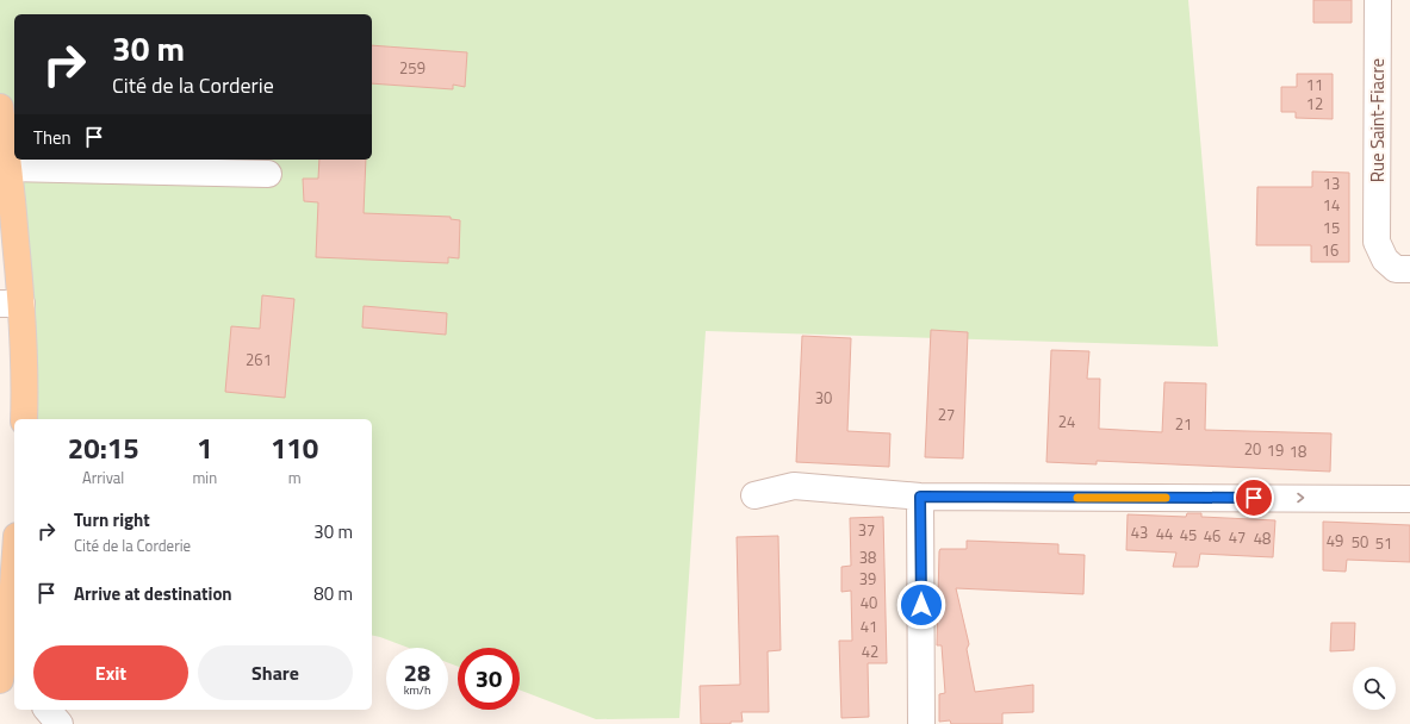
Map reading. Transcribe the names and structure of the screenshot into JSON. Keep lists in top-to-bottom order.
{
  "streets": {
    "street": ["Rue Saint-Fiacre"]
  },
  "house_numbers": [
    "259",
    "11",
    "12",
    "13",
    "14",
    "15",
    "16",
    "261",
    "30",
    "27",
    "24",
    "21",
    "20",
    "19",
    "18",
    "37",
    "43",
    "44",
    "45",
    "46",
    "47",
    "48",
    "49",
    "50",
    "51",
    "38",
    "39",
    "40",
    "41",
    "42"
  ],
  "page": {
    "turn": ["30 m", "Cité de la Corderie"],
    "then": "Then",
    "eta": [
      "20:15",
      "Arrival",
      "1",
      "min",
      "110",
      "m"
    ],
    "list": [
      {
        "name": "Turn right",
        "note": "Cité de la Corderie",
        "value": "30 m"
      },
      {
        "name": "Arrive at destination",
        "value": "80 m"
      }
    ],
    "buttons": ["Exit", "Share"],
    "speed": "28 km/h",
    "limit": "30"
  }
}
